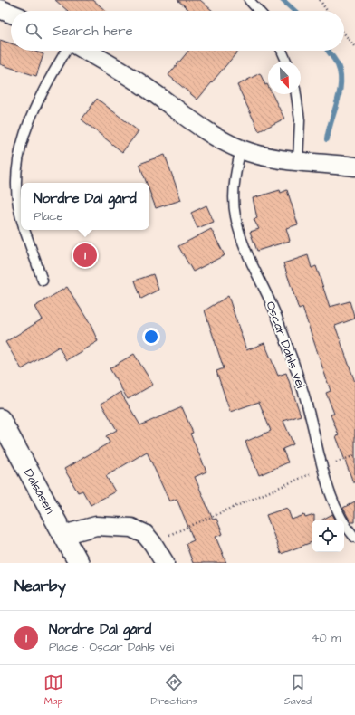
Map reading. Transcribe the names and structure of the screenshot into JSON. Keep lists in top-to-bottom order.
{
  "streets": {
    "street": ["Dalsåsen"],
    "lane": ["Oscar Dahls vei"]
  },
  "north": "bottom right",
  "page": {
    "search": "Search here",
    "popup": ["Nordre Dal gård", "Place"],
    "pins": "1",
    "heading": "Nearby",
    "list": [
      {
        "mark": "1",
        "name": "Nordre Dal gård",
        "note": "Place · Oscar Dahls vei",
        "value": "40 m"
      }
    ],
    "nav": ["Map", "Directions", "Saved"]
  }
}
